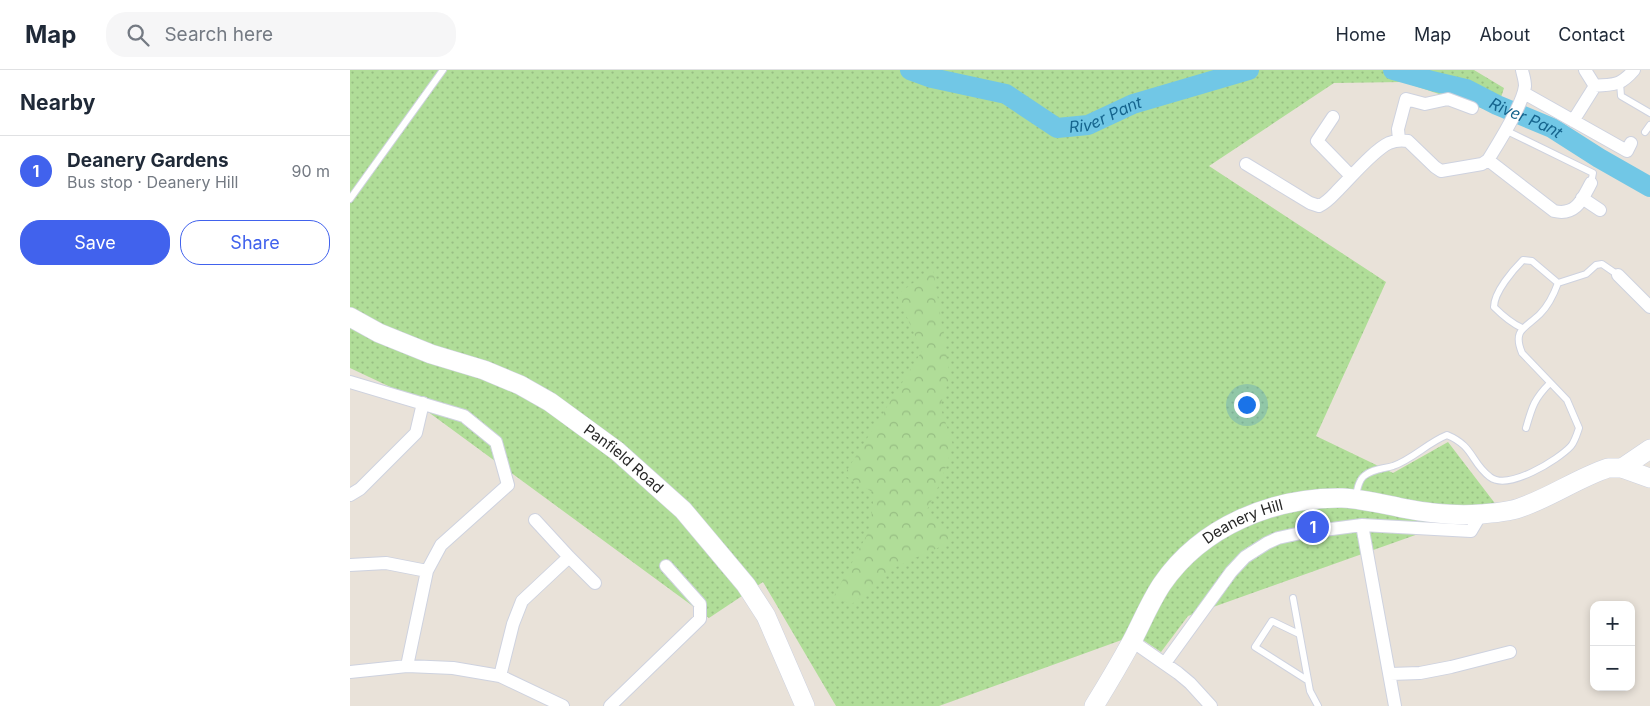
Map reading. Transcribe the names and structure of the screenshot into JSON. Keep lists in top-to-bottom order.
{
  "streets": {
    "main road": ["Panfield Road", "Deanery Hill"]
  },
  "water": ["River Pant"],
  "page": {
    "header": "Map",
    "search": "Search here",
    "nav": [
      "Home",
      "Map",
      "About",
      "Contact"
    ],
    "heading": "Nearby",
    "list": [
      {
        "mark": "1",
        "name": "Deanery Gardens",
        "note": "Bus stop · Deanery Hill",
        "value": "90 m"
      }
    ],
    "buttons": ["Save", "Share"],
    "pins": "1",
    "map_buttons": ["+", "−"]
  }
}
